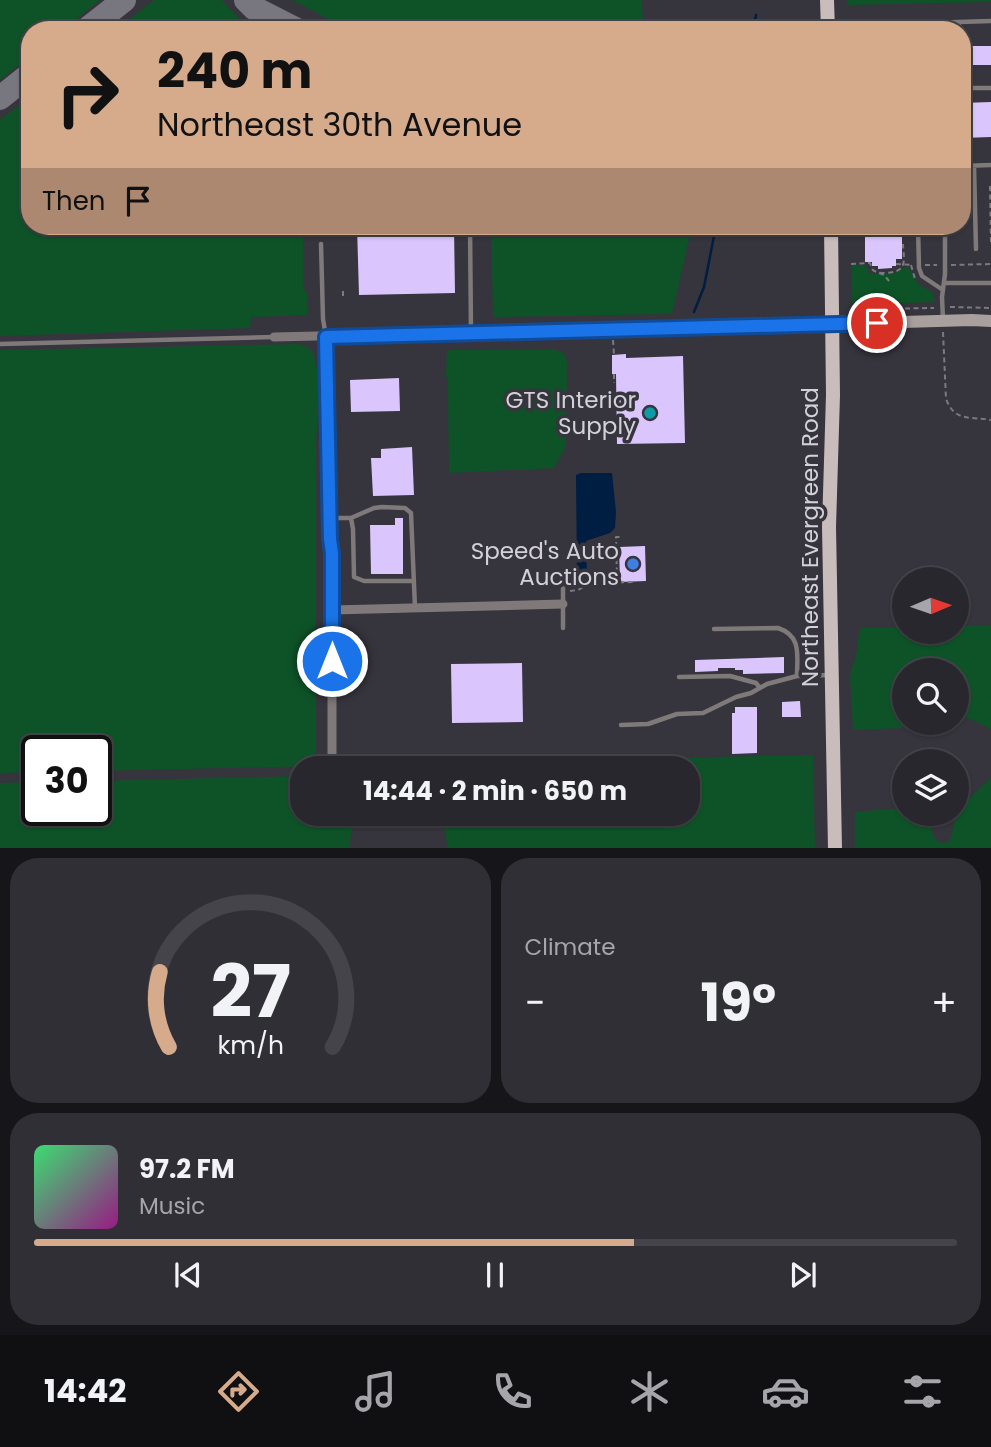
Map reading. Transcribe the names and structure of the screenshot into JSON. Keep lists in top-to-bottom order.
{
  "streets": {
    "main road": ["Northeast Evergreen Road"]
  },
  "places": ["GTS Interior Supply", "Speed's Auto Auctions"],
  "north": "right",
  "page": {
    "turn": ["240 m", "Northeast 30th Avenue"],
    "then": "Then",
    "limit": "30",
    "trip": "14:44 · 2 min · 650 m",
    "tile": "Climate",
    "heat": ["−", "19°", "+"],
    "song": ["97.2 FM", "Music"],
    "tabs": "14:42",
    "gauge": ["27", "km/h"]
  }
}
